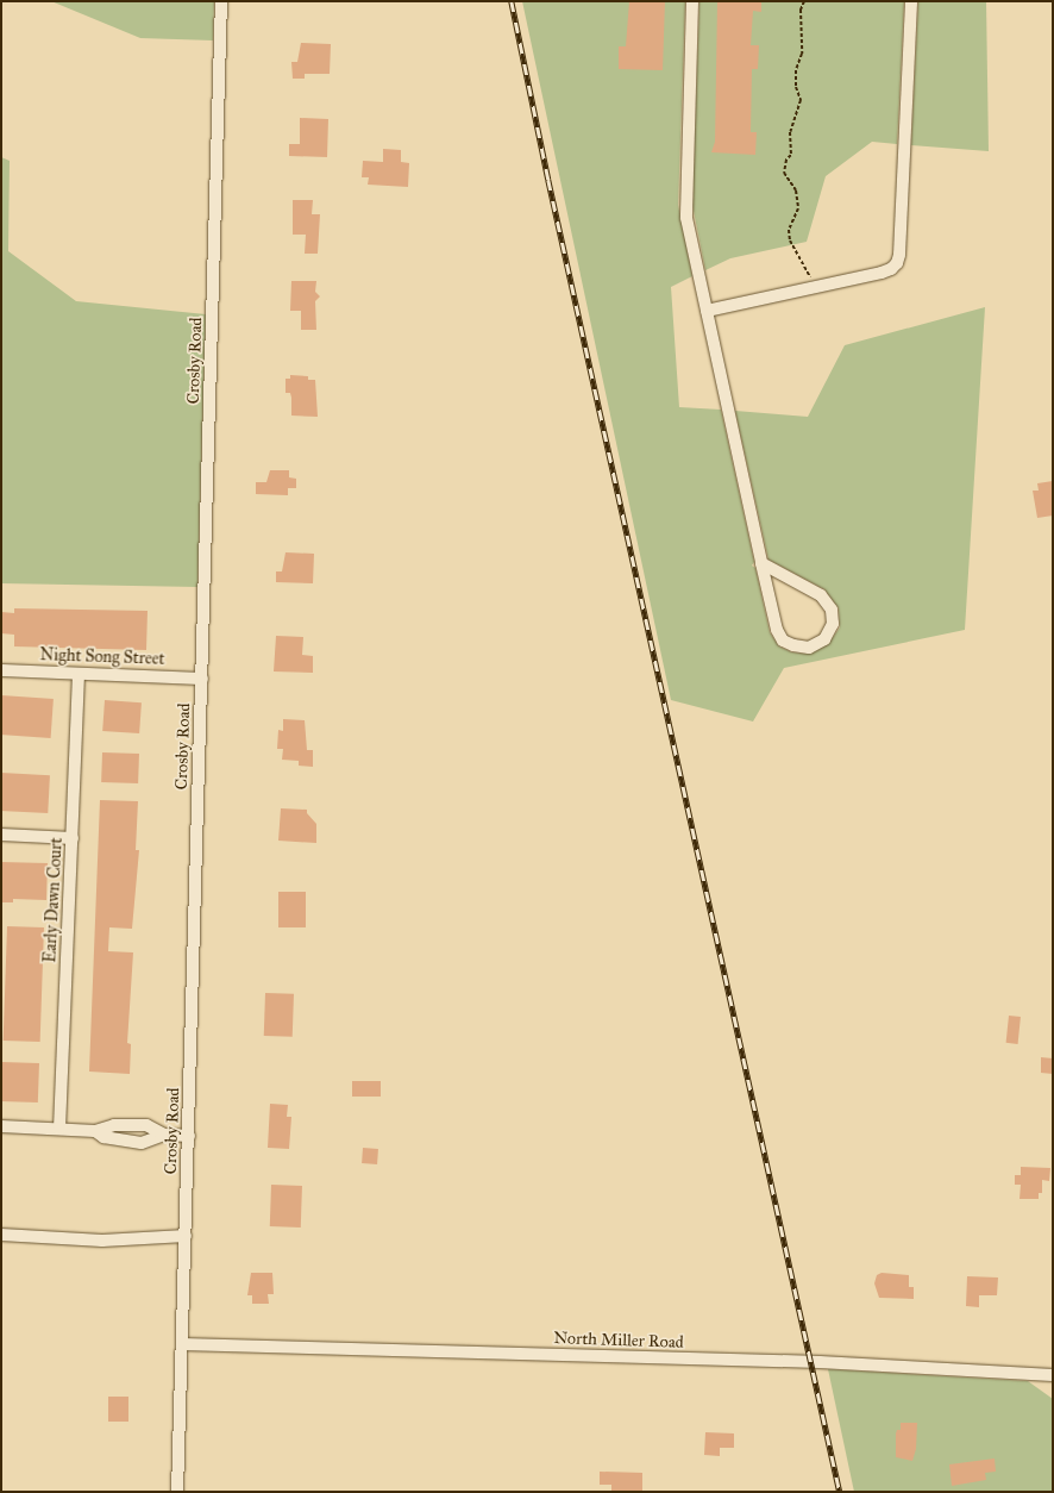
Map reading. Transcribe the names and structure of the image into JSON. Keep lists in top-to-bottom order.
{
  "streets": {
    "street": [
      "Crosby Road",
      "Night Song Street",
      "Early Dawn Court",
      "North Miller Road"
    ]
  },
  "crossings": [
    ["Crosby Road", "Night Song Street"],
    ["Crosby Road", "North Miller Road"],
    ["Night Song Street", "Early Dawn Court"]
  ]
}
